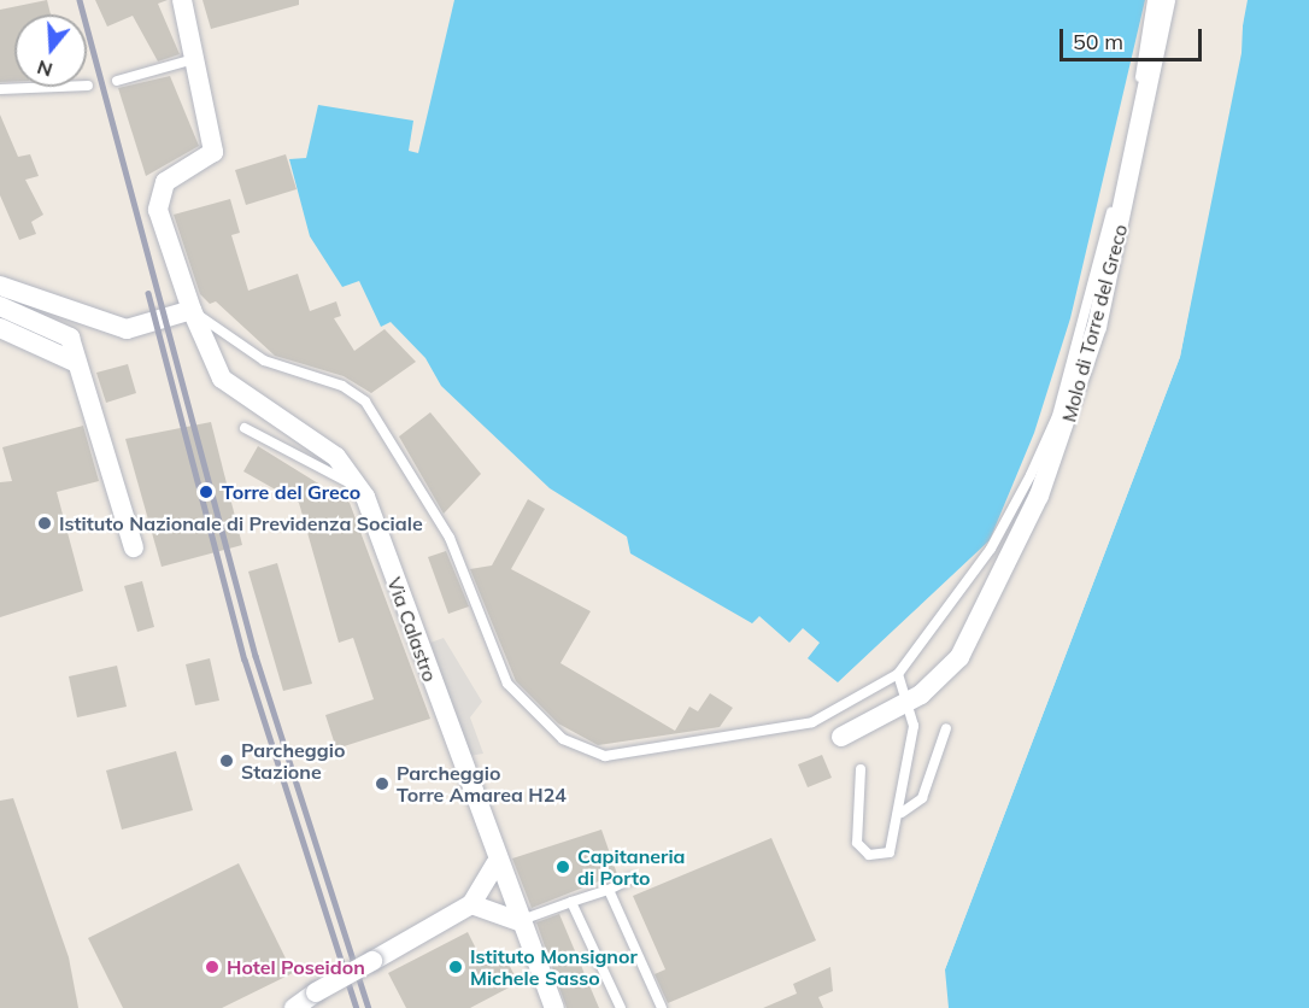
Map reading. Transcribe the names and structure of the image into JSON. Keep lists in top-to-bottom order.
{
  "streets": {
    "street": ["Molo di Torre del Greco", "Via Calastro"]
  },
  "places": [
    "Torre del Greco",
    "Istituto Nazionale di Previdenza Sociale",
    "Parcheggio Stazione",
    "Parcheggio Torre Amarea H24",
    "Capitaneria di Porto",
    "Hotel Poseidon",
    "Istituto Monsignor Michele Sasso"
  ],
  "scale_bar": "50 m",
  "north": "bottom"
}
